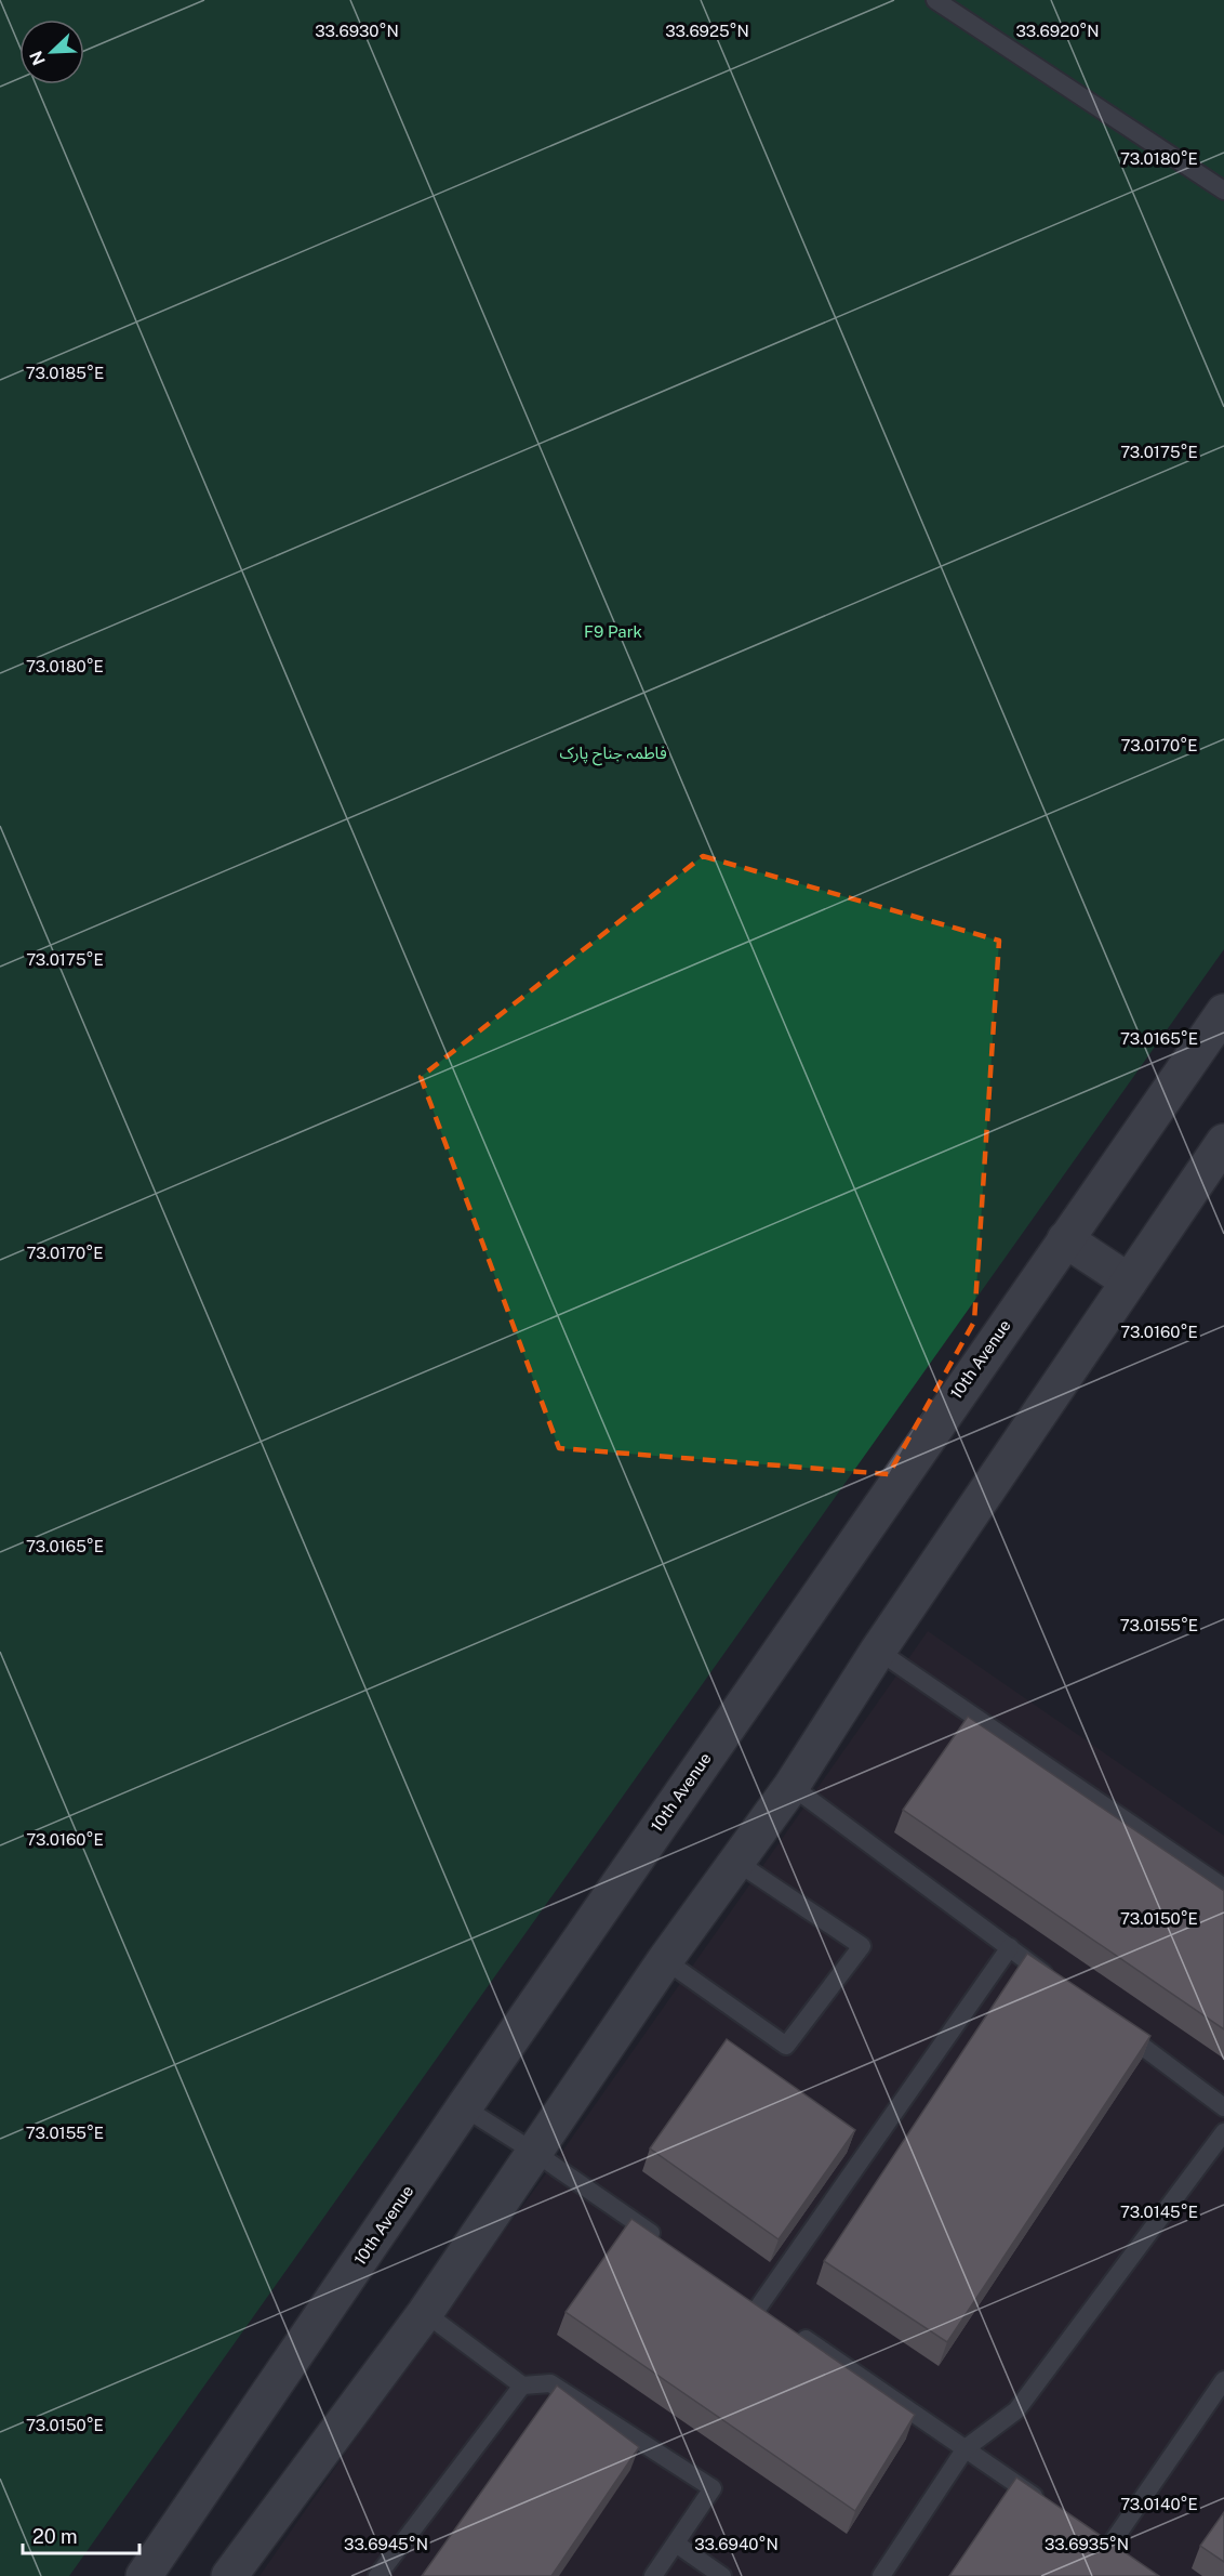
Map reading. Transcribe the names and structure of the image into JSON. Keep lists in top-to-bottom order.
{
  "streets": {
    "main road": ["10th Avenue"]
  },
  "parks": ["F9 Park", "فاطمہ جناح پارک"],
  "scale_bar": "20 m",
  "north": "bottom left",
  "coordinates": [
    "33.6930°N",
    "33.6925°N",
    "33.6920°N",
    "73.0180°E",
    "73.0185°E",
    "73.0175°E",
    "73.0170°E",
    "73.0165°E",
    "73.0160°E",
    "73.0155°E",
    "73.0150°E",
    "73.0145°E",
    "73.0140°E",
    "33.6945°N",
    "33.6940°N",
    "33.6935°N"
  ]
}
